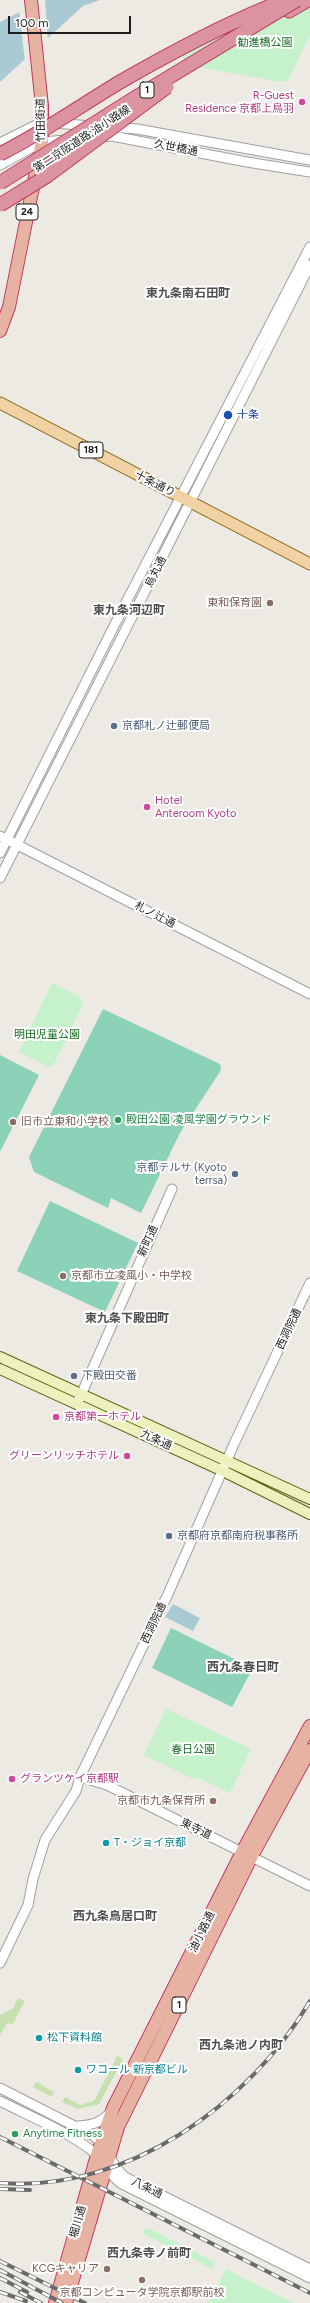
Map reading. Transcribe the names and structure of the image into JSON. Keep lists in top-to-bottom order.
{
  "streets": {
    "highway": [
      "1",
      "竹田街道",
      "第二京阪道路;油小路線",
      "24",
      "油小路通",
      "堀川通"
    ],
    "main road": ["181", "十条通り", "九条通"],
    "street": [
      "久世橋通",
      "烏丸通",
      "札ノ辻通",
      "新町通",
      "西洞院通",
      "東寺道",
      "八条通"
    ]
  },
  "crossings": [
    ["竹田街道", "久世橋通"],
    ["十条通り", "烏丸通"],
    ["烏丸通", "札ノ辻通"],
    ["新町通", "九条通"],
    ["西洞院通", "九条通"],
    ["西洞院通", "東寺道"],
    ["東寺道", "油小路通"],
    ["油小路通", "八条通"],
    ["油小路通", "堀川通"],
    ["八条通", "堀川通"]
  ],
  "districts": [
    "東九条南石田町",
    "東九条河辺町",
    "東九条下殿田町",
    "西九条春日町",
    "西九条鳥居口町",
    "西九条池ノ内町",
    "西九条寺ノ前町"
  ],
  "parks": ["勧進橋公園", "明田児童公園", "春日公園"],
  "places": [
    "R-Guest Residence 京都上鳥羽",
    "十条",
    "東和保育園",
    "京都札ノ辻郵便局",
    "Hotel Anteroom Kyoto",
    "殿田公園 凌風学園グラウンド",
    "旧市立東和小学校",
    "京都テルサ (Kyoto terrsa)",
    "京都市立凌風小・中学校",
    "下殿田交番",
    "京都第一ホテル",
    "グリーンリッチホテル",
    "京都府京都南府税事務所",
    "グランツケイ京都駅",
    "京都市九条保育所",
    "T・ジョイ京都",
    "松下資料館",
    "ワコール 新京都ビル",
    "Anytime Fitness",
    "KCGキャリア",
    "京都コンピュータ学院京都駅前校"
  ],
  "scale_bar": "100 m"
}
